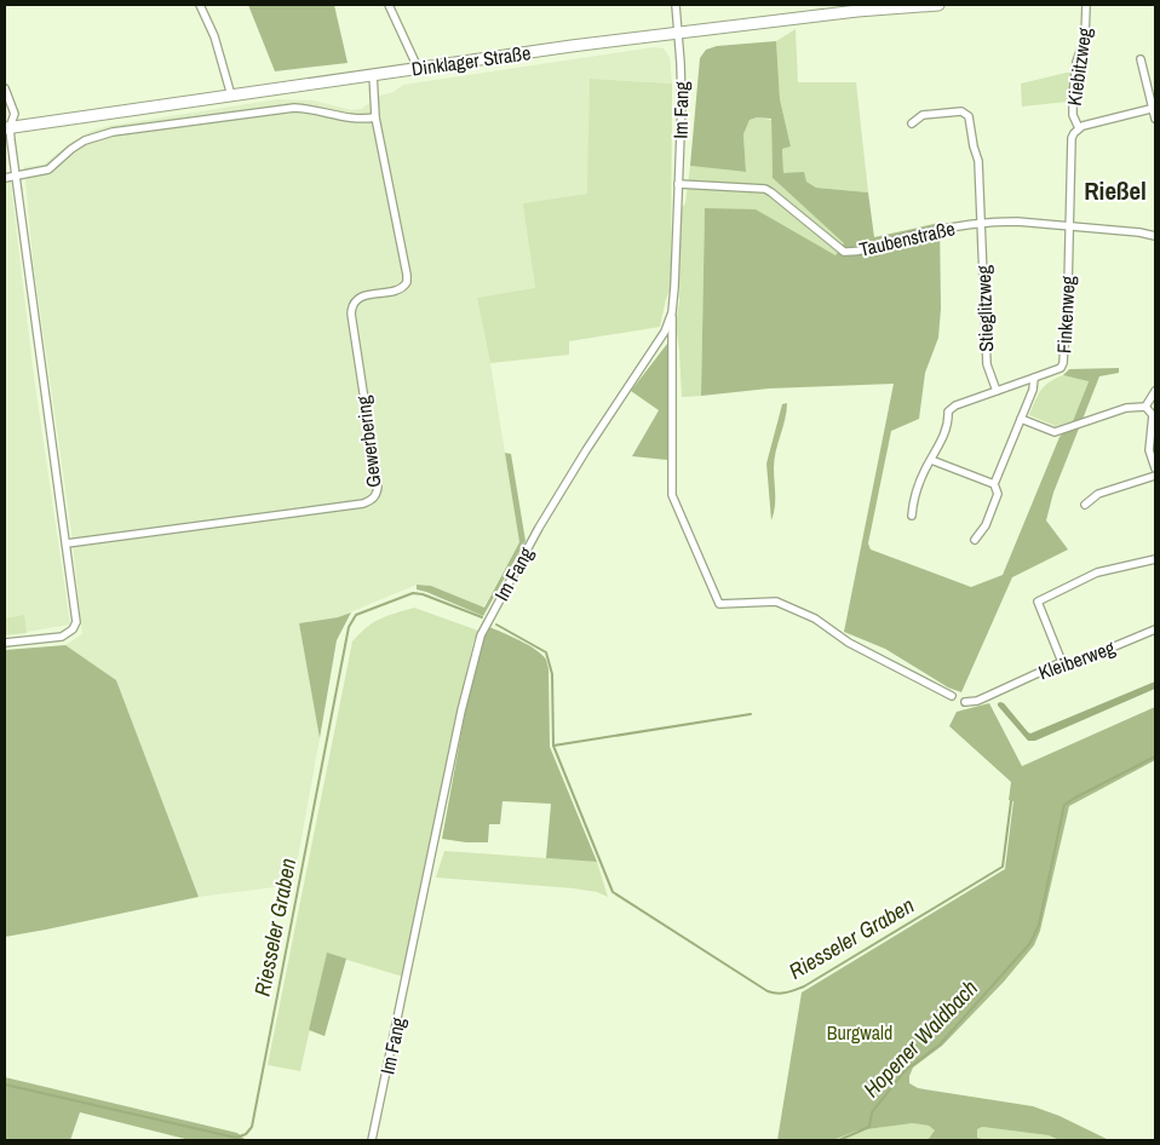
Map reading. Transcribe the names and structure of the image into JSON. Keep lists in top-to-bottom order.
{
  "streets": {
    "main road": ["Dinklager Straße"],
    "street": [
      "Kiebitzweg",
      "Im Fang",
      "Taubenstraße",
      "Stieglitzweg",
      "Finkenweg",
      "Gewerbering",
      "Kleiberweg"
    ]
  },
  "crossings": [
    ["Dinklager Straße", "Im Fang"],
    ["Dinklager Straße", "Gewerbering"],
    ["Im Fang", "Taubenstraße"],
    ["Taubenstraße", "Stieglitzweg"],
    ["Taubenstraße", "Finkenweg"]
  ],
  "districts": ["Rießel"],
  "water": ["Riesseler Graben", "Hopener Waldbach"],
  "parks": ["Burgwald"]
}
